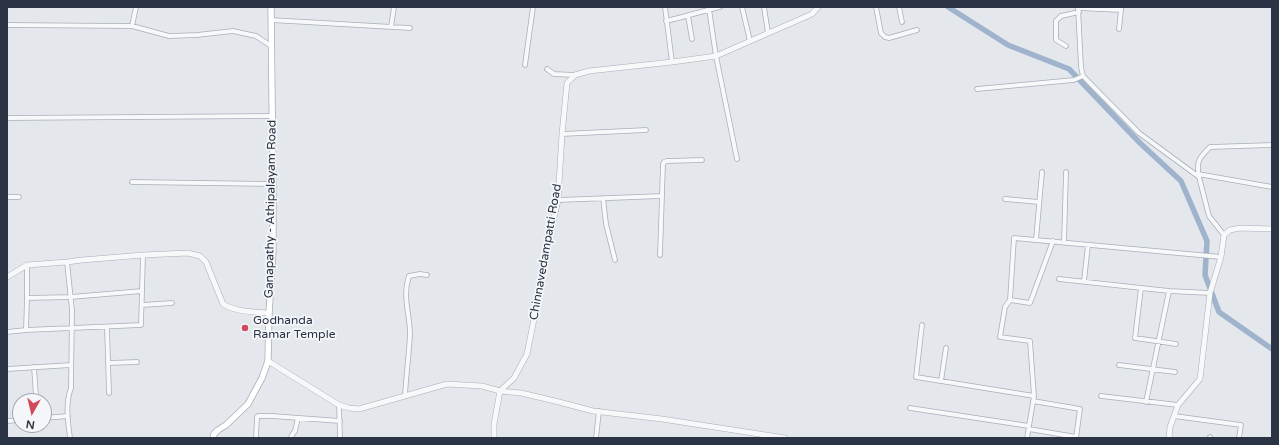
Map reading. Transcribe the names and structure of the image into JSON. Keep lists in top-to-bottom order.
{
  "streets": {
    "main road": ["Ganapathy - Athipalayam Road"],
    "street": ["Chinnavedampatti Road"]
  },
  "places": ["Godhanda Ramar Temple"],
  "north": "bottom"
}
